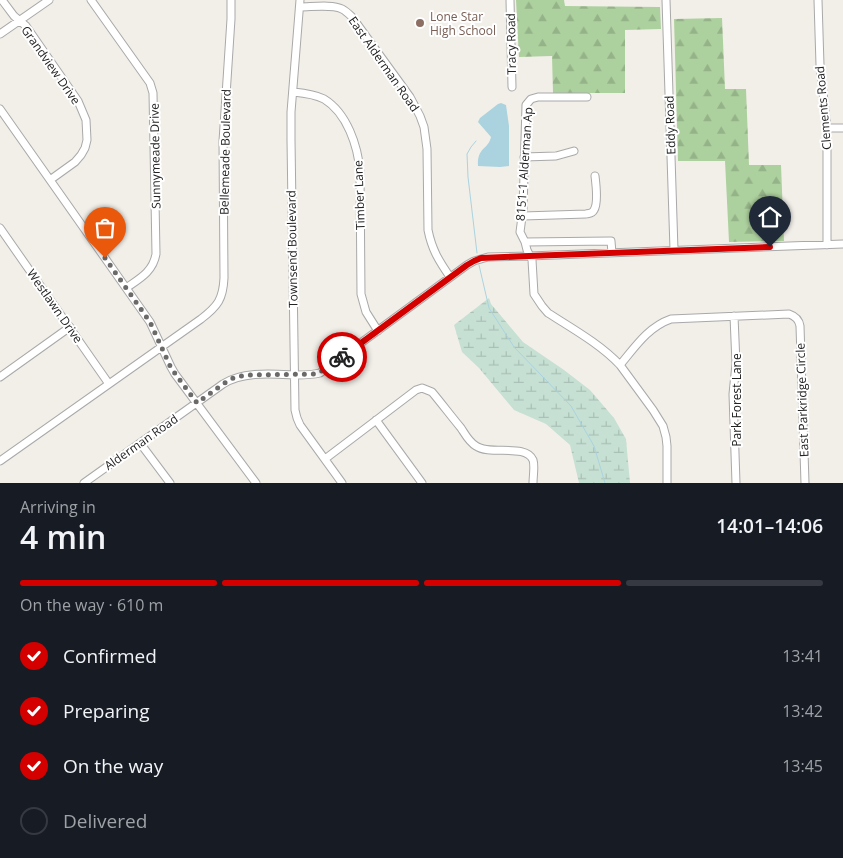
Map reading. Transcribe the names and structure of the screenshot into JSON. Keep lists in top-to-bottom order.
{
  "streets": {
    "street": [
      "Tracy Road",
      "East Alderman Road",
      "Grandview Drive",
      "Clements Road",
      "Eddy Road",
      "Bellemeade Boulevard",
      "Sunnymeade Drive",
      "8151-1 Alderman Ap",
      "Timber Lane",
      "Townsend Boulevard",
      "Westlawn Drive",
      "Park Forest Lane",
      "East Parkridge Circle",
      "Alderman Road"
    ]
  },
  "crossings": [
    ["East Alderman Road", "Townsend Boulevard"],
    ["East Alderman Road", "Alderman Road"],
    ["Clements Road", "Alderman Road"],
    ["Eddy Road", "Alderman Road"],
    ["8151-1 Alderman Ap", "Alderman Road"],
    ["Timber Lane", "Townsend Boulevard"],
    ["Timber Lane", "Alderman Road"],
    ["Townsend Boulevard", "Alderman Road"],
    ["Park Forest Lane", "East Parkridge Circle"]
  ],
  "places": ["Lone Star High School"],
  "page": {
    "heading": ["4 min", "Arriving in", "14:01–14:06"],
    "bar": "On the way · 610 m",
    "list": [
      ["Confirmed", "13:41"],
      ["Preparing", "13:42"],
      ["On the way", "13:45"],
      "Delivered"
    ]
  }
}
